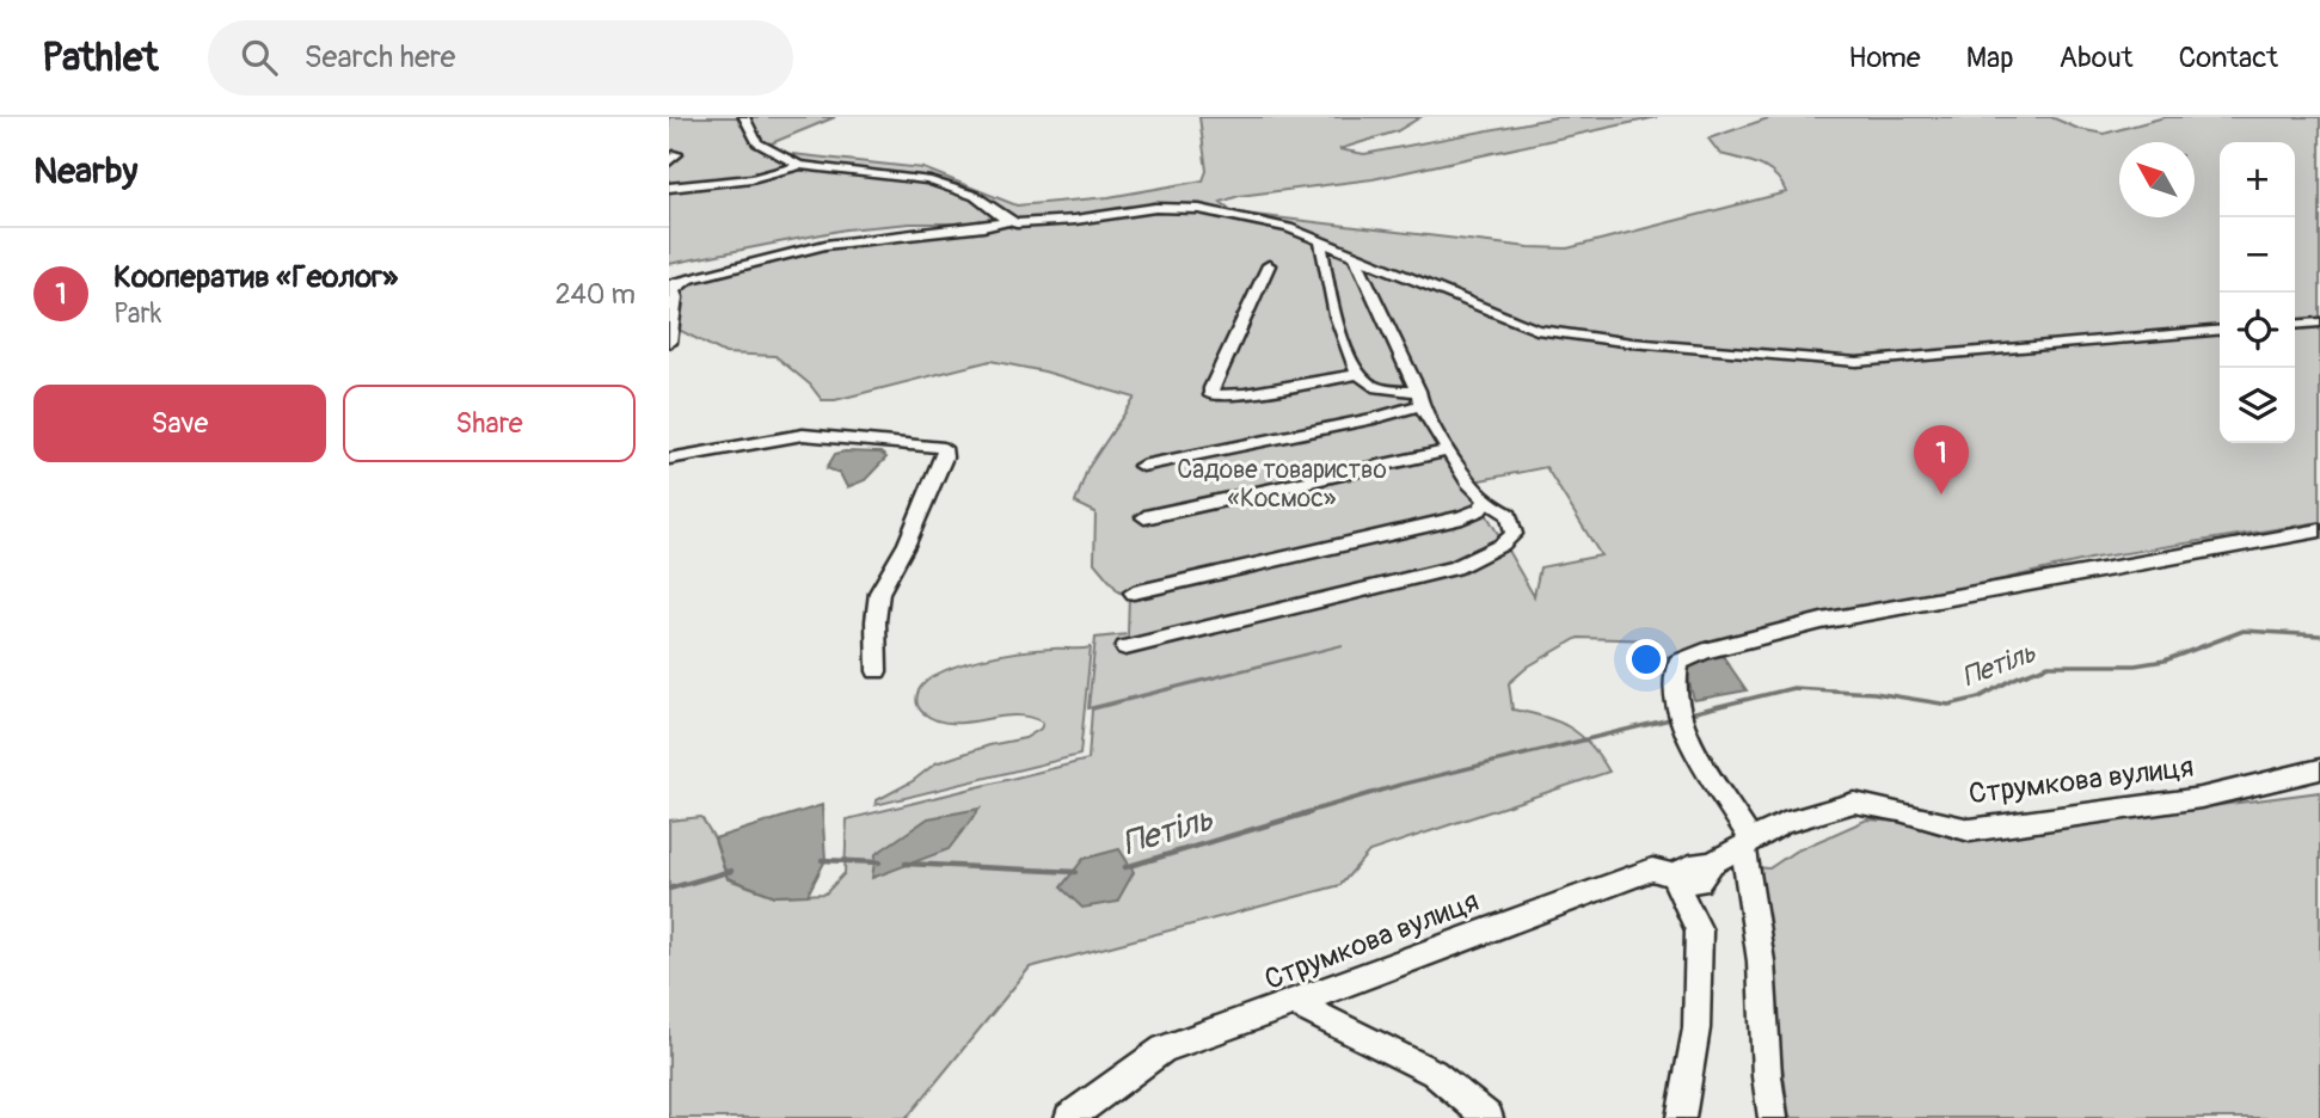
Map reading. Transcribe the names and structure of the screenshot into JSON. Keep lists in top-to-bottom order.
{
  "streets": {
    "street": ["Струмкова вулиця"]
  },
  "water": ["Петіль"],
  "parks": ["Садове товариство «Космос»"],
  "north": "top left",
  "page": {
    "header": "Pathlet",
    "search": "Search here",
    "nav": [
      "Home",
      "Map",
      "About",
      "Contact"
    ],
    "heading": "Nearby",
    "map_buttons": ["+", "−"],
    "list": [
      {
        "mark": "1",
        "name": "Кооператив «Геолог»",
        "note": "Park",
        "value": "240 m"
      }
    ],
    "buttons": ["Save", "Share"],
    "pins": "1"
  }
}
